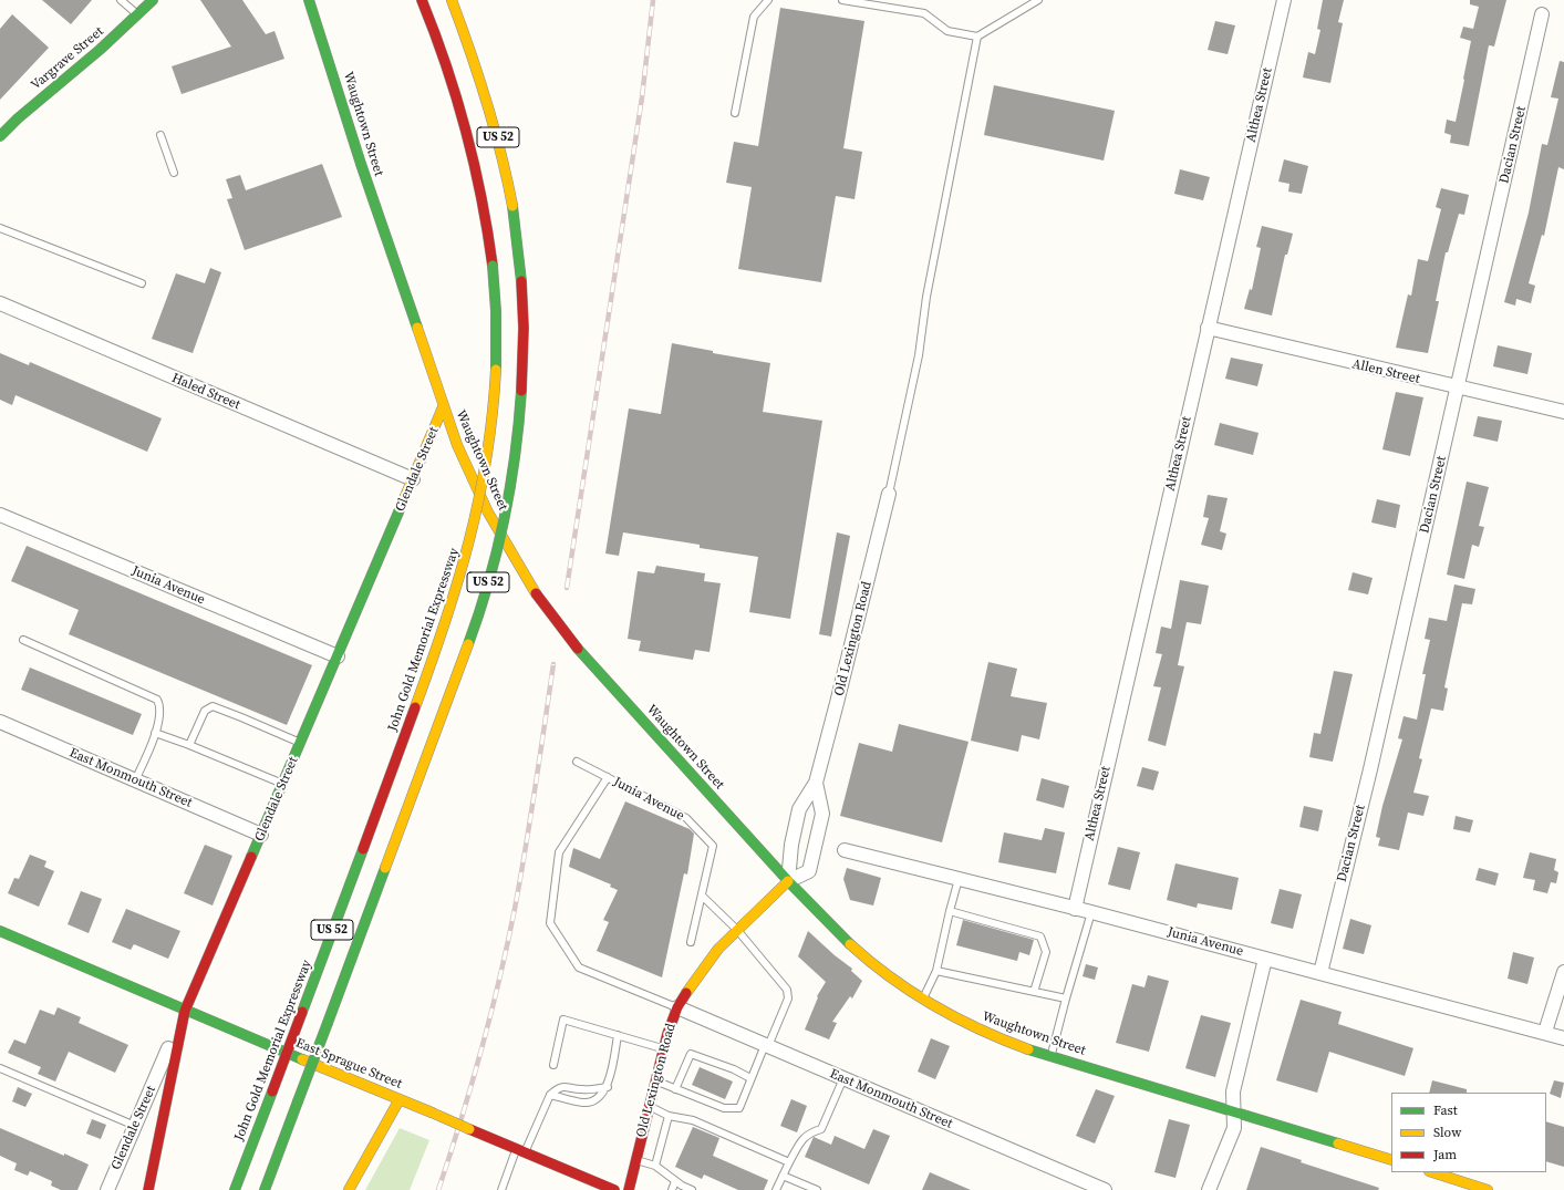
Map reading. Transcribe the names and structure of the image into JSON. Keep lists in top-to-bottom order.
{
  "streets": {
    "main road": [
      "Vargrave Street",
      "Waughtown Street",
      "US 52",
      "Glendale Street",
      "Old Lexington Road",
      "John Gold Memorial Expressway",
      "East Sprague Street"
    ],
    "street": [
      "Althea Street",
      "Dacian Street",
      "Allen Street",
      "Haled Street",
      "Junia Avenue",
      "East Monmouth Street"
    ]
  },
  "crossings": [
    ["Althea Street", "Allen Street"],
    ["Althea Street", "Junia Avenue"],
    ["Waughtown Street", "Glendale Street"],
    ["Waughtown Street", "Old Lexington Road"],
    ["Dacian Street", "Allen Street"],
    ["Dacian Street", "Junia Avenue"],
    ["Haled Street", "Glendale Street"],
    ["Glendale Street", "Junia Avenue"],
    ["Glendale Street", "East Monmouth Street"],
    ["Glendale Street", "East Sprague Street"],
    ["Old Lexington Road", "East Monmouth Street"]
  ],
  "legend": ["Fast", "Slow", "Jam"]
}
